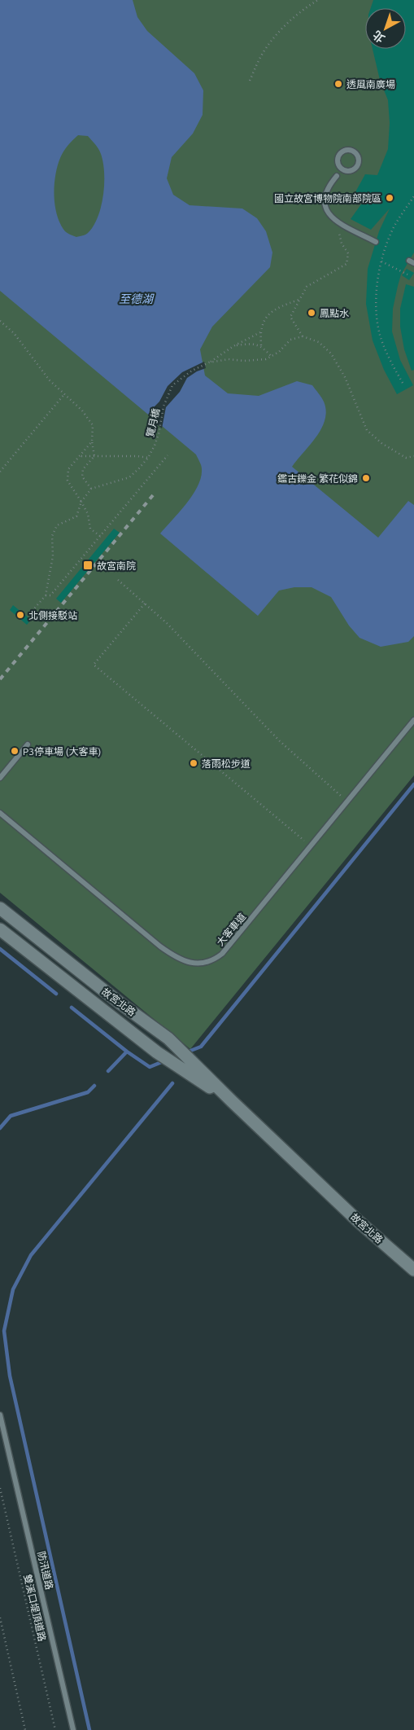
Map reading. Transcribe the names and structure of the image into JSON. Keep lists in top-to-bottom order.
{
  "streets": {
    "street": ["故宮北路"],
    "lane": ["大客車道", "防汛道路"],
    "path": ["覽月橋", "雙溪口堤頂道路"]
  },
  "water": ["至德湖"],
  "places": {
    "other": [
      "透風南廣場",
      "國立故宮博物院南部院區",
      "鳳點水",
      "鑑古鑠金 繁花似錦",
      "北側接駁站",
      "P3停車場 (大客車)",
      "落雨松步道"
    ],
    "transit": ["故宮南院"]
  },
  "north": "bottom left"
}
